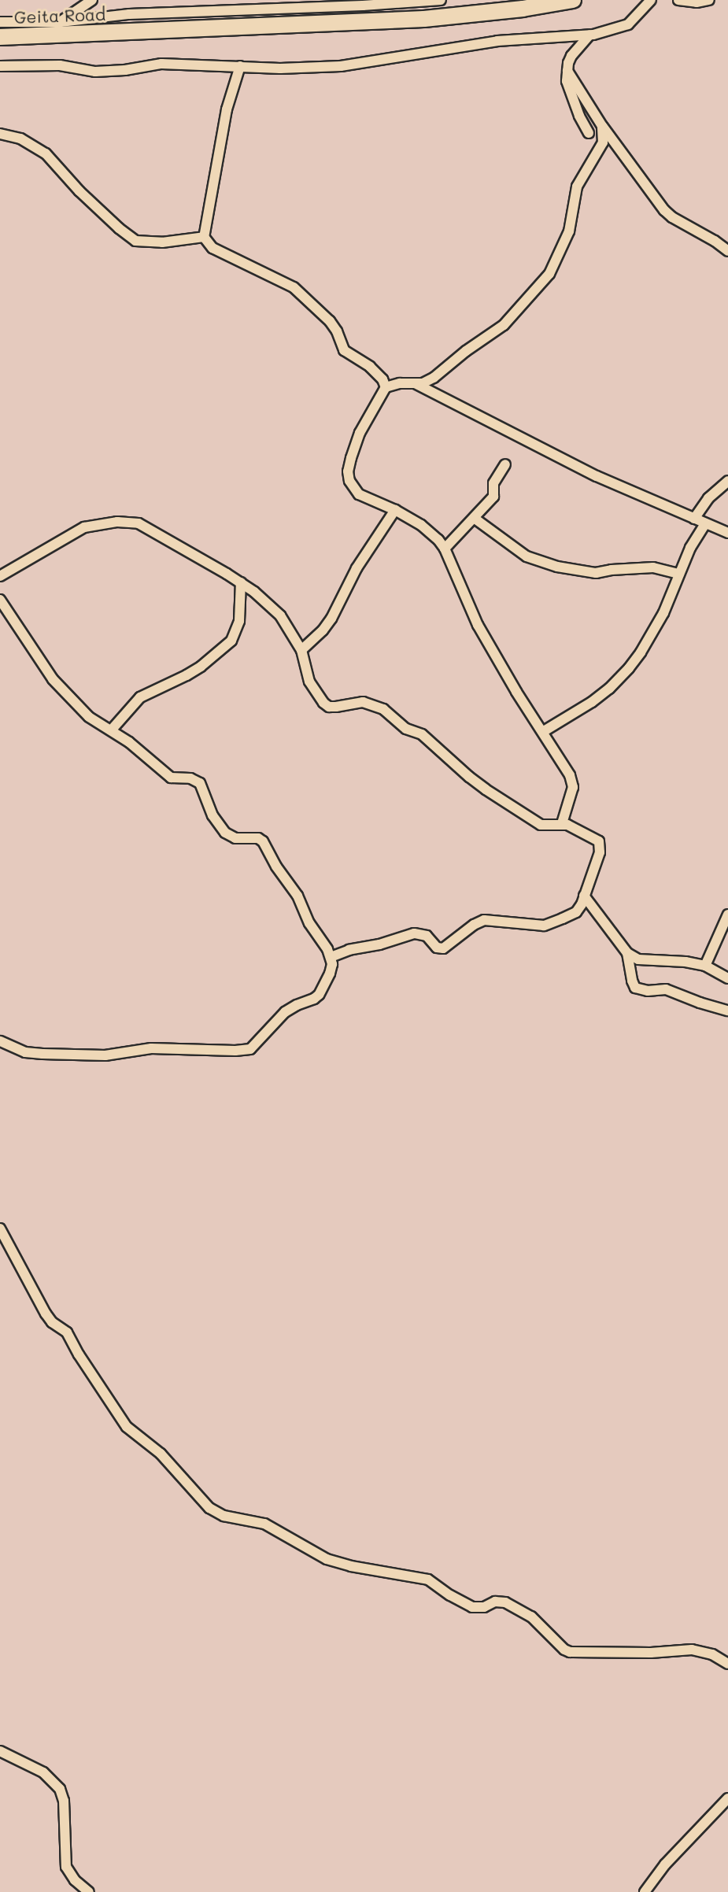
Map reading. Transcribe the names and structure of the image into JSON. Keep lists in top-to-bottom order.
{
  "streets": {
    "highway": ["Geita Road"]
  }
}
